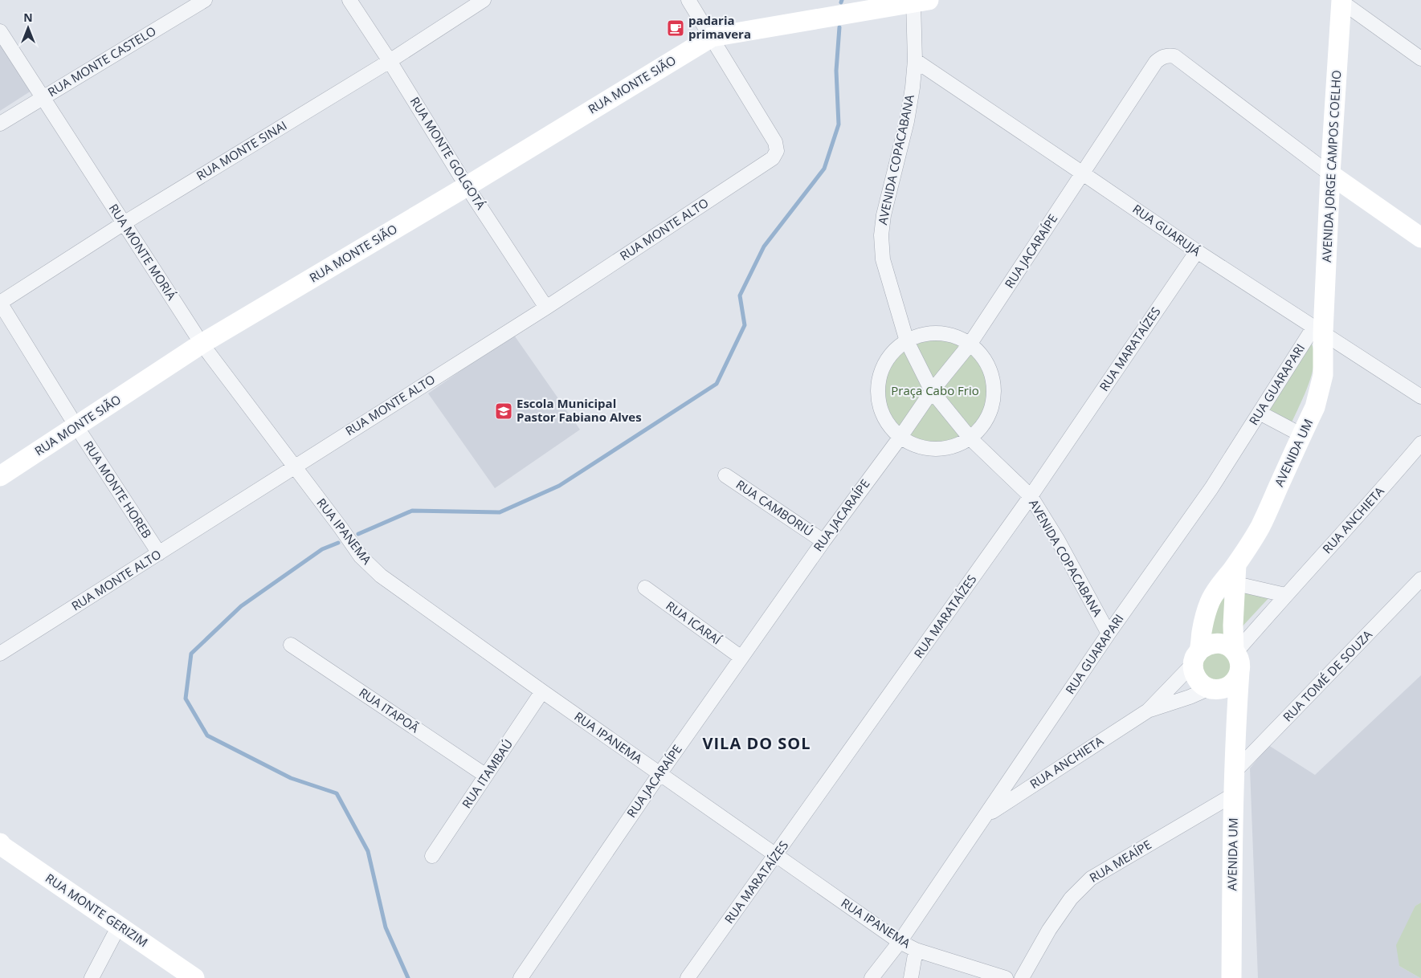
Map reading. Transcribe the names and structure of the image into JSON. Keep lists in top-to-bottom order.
{
  "streets": {
    "street": [
      "RUA MONTE CASTELO",
      "RUA MONTE SIÃO",
      "RUA MONTE SINAI",
      "RUA MONTE GOLGOTÁ",
      "AVENIDA COPACABANA",
      "AVENIDA JORGE CAMPOS COELHO",
      "RUA MONTE ALTO",
      "RUA GUARUJÁ",
      "RUA JACARAÍPE",
      "RUA MONTE MORIÁ",
      "RUA MARATAÍZES",
      "RUA GUARAPARI",
      "AVENIDA UM",
      "RUA MONTE HOREB",
      "RUA CAMBORIÚ",
      "RUA ANCHIETA",
      "RUA IPANEMA",
      "RUA ICARAÍ",
      "RUA TOMÉ DE SOUZA",
      "RUA ITAPOÃ",
      "RUA ITAMBAÚ",
      "RUA MEAÍPE",
      "RUA MONTE GERIZIM"
    ]
  },
  "crossings": [
    ["RUA MONTE CASTELO", "RUA MONTE MORIÁ"],
    ["RUA MONTE SIÃO", "RUA MONTE GOLGOTÁ"],
    ["RUA MONTE SIÃO", "RUA MONTE ALTO"],
    ["RUA MONTE SIÃO", "RUA MONTE MORIÁ"],
    ["RUA MONTE SIÃO", "RUA MONTE HOREB"],
    ["RUA MONTE SINAI", "RUA MONTE GOLGOTÁ"],
    ["RUA MONTE SINAI", "RUA MONTE MORIÁ"],
    ["RUA MONTE SINAI", "RUA MONTE HOREB"],
    ["RUA MONTE GOLGOTÁ", "RUA MONTE ALTO"],
    ["AVENIDA COPACABANA", "RUA GUARUJÁ"],
    ["AVENIDA COPACABANA", "RUA JACARAÍPE"],
    ["AVENIDA COPACABANA", "RUA MARATAÍZES"],
    ["AVENIDA COPACABANA", "RUA GUARAPARI"],
    ["AVENIDA JORGE CAMPOS COELHO", "RUA GUARUJÁ"],
    ["AVENIDA JORGE CAMPOS COELHO", "RUA JACARAÍPE"],
    ["AVENIDA JORGE CAMPOS COELHO", "RUA GUARAPARI"],
    ["AVENIDA JORGE CAMPOS COELHO", "AVENIDA UM"],
    ["RUA MONTE ALTO", "RUA MONTE MORIÁ"],
    ["RUA MONTE ALTO", "RUA MONTE HOREB"],
    ["RUA MONTE ALTO", "RUA IPANEMA"],
    ["RUA GUARUJÁ", "RUA JACARAÍPE"],
    ["RUA GUARUJÁ", "RUA MARATAÍZES"],
    ["RUA GUARUJÁ", "RUA GUARAPARI"],
    ["RUA GUARUJÁ", "AVENIDA UM"],
    ["RUA JACARAÍPE", "RUA CAMBORIÚ"],
    ["RUA JACARAÍPE", "RUA IPANEMA"],
    ["RUA JACARAÍPE", "RUA ICARAÍ"],
    ["RUA MONTE MORIÁ", "RUA IPANEMA"],
    ["RUA MARATAÍZES", "RUA IPANEMA"],
    ["RUA GUARAPARI", "AVENIDA UM"],
    ["RUA GUARAPARI", "RUA ANCHIETA"],
    ["RUA GUARAPARI", "RUA IPANEMA"],
    ["AVENIDA UM", "RUA ANCHIETA"],
    ["AVENIDA UM", "RUA TOMÉ DE SOUZA"],
    ["AVENIDA UM", "RUA MEAÍPE"],
    ["RUA IPANEMA", "RUA ITAMBAÚ"],
    ["RUA ITAPOÃ", "RUA ITAMBAÚ"]
  ],
  "districts": ["VILA DO SOL"],
  "parks": ["Praça Cabo Frio"],
  "places": {
    "cafe": ["padaria primavera"],
    "school or university": ["Escola Municipal Pastor Fabiano Alves"]
  },
  "north": "top"
}
